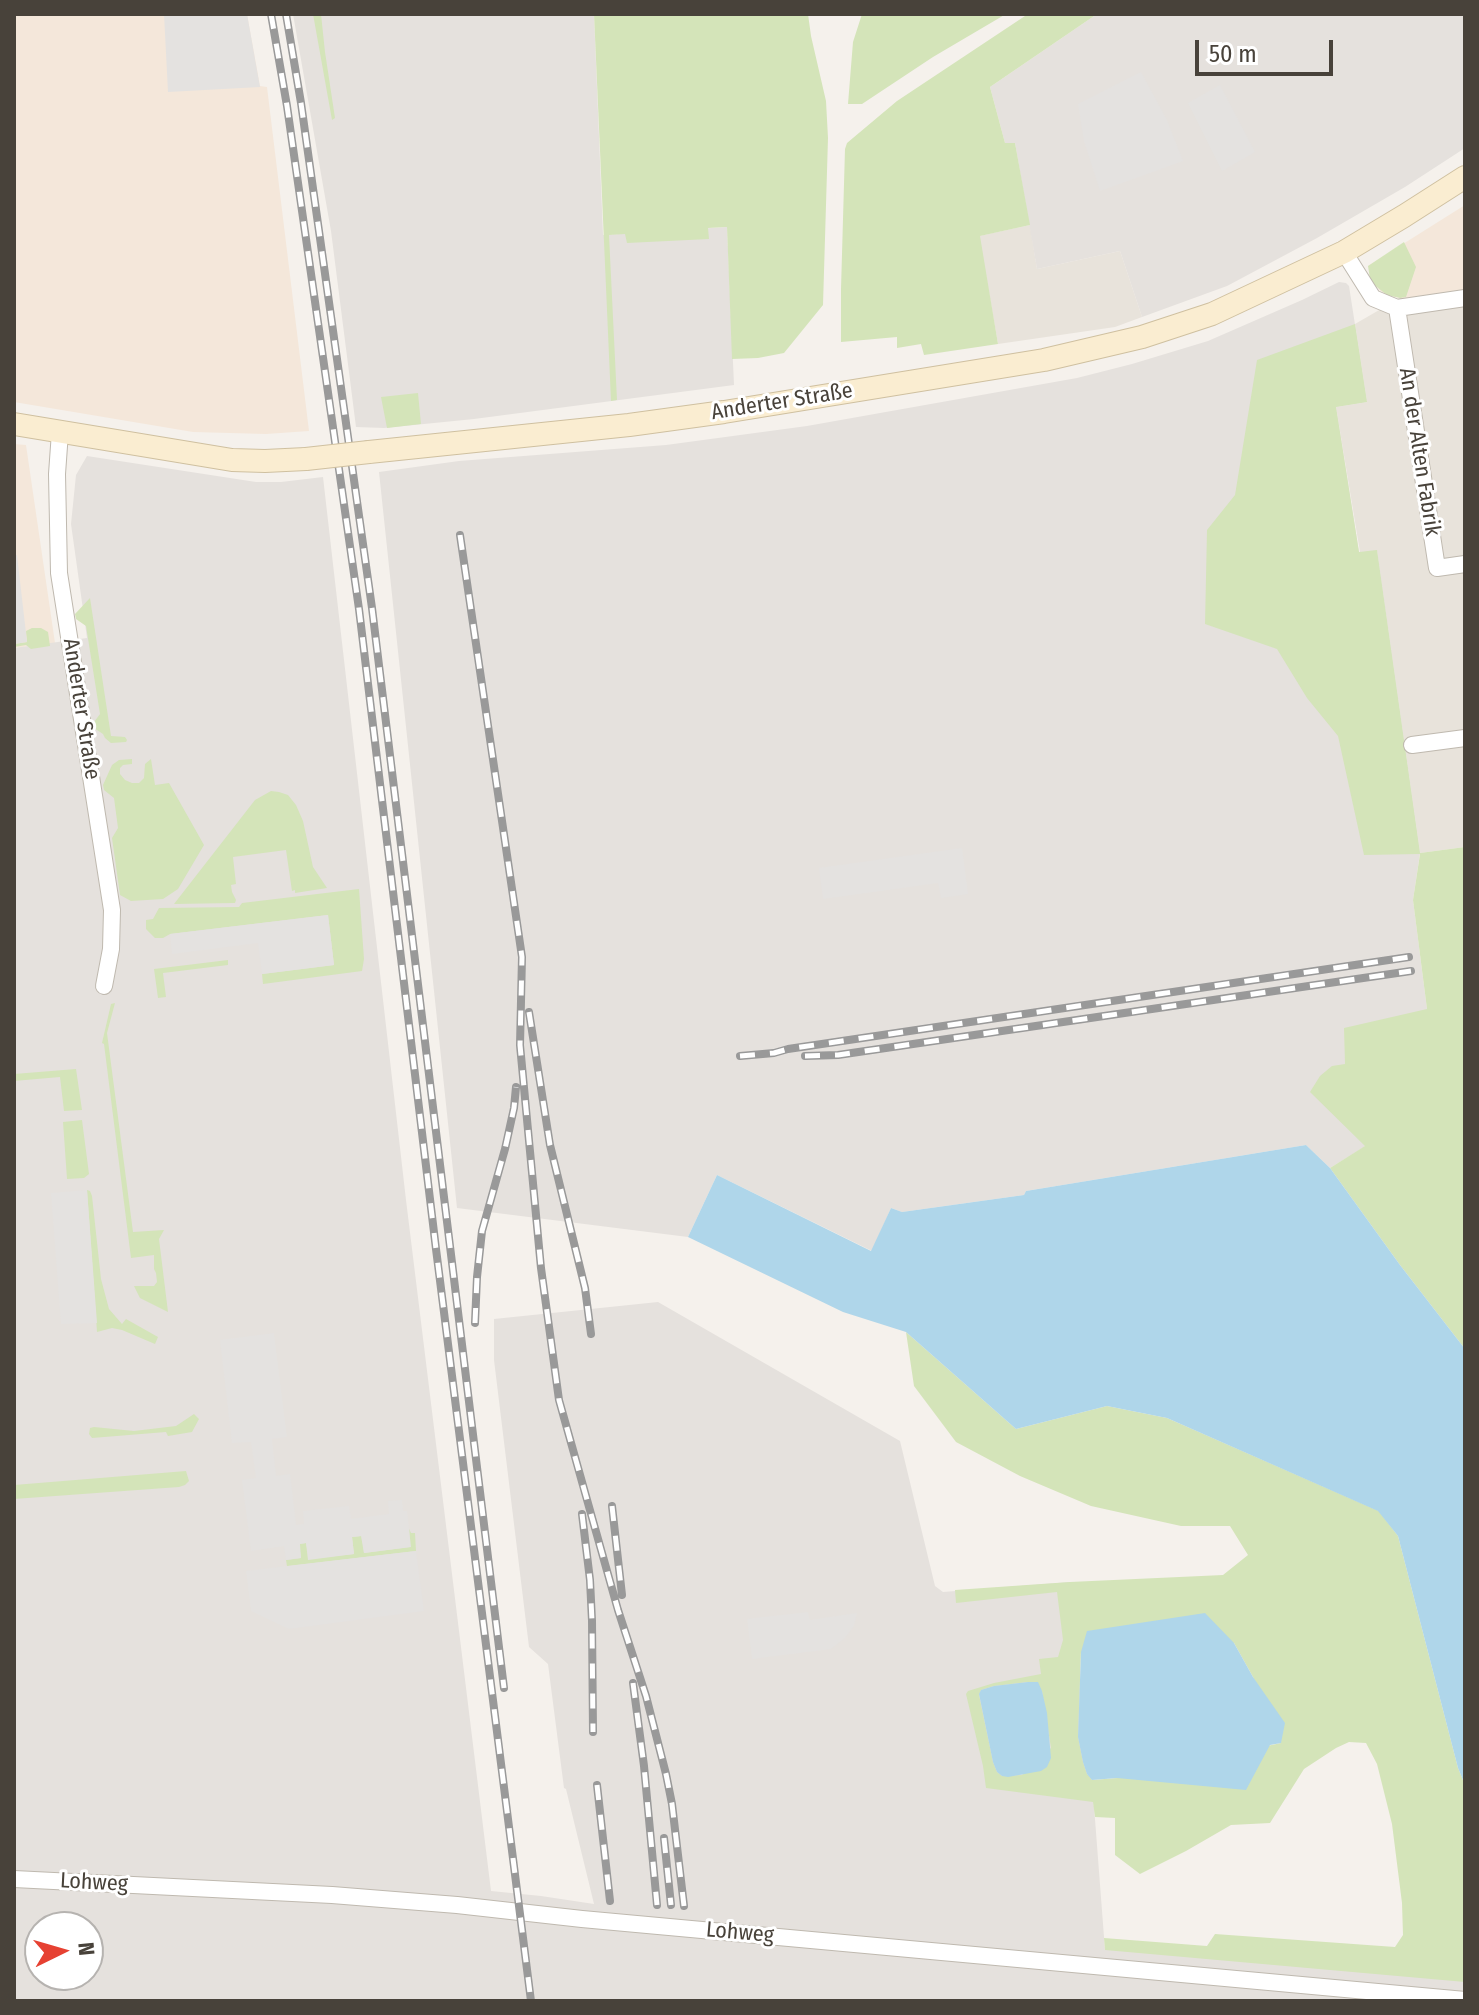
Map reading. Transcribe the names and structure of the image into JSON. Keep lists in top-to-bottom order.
{
  "streets": {
    "main road": ["Anderter Straße"],
    "street": ["An der Alten Fabrik", "Lohweg"]
  },
  "scale_bar": "50 m",
  "north": "right"
}
